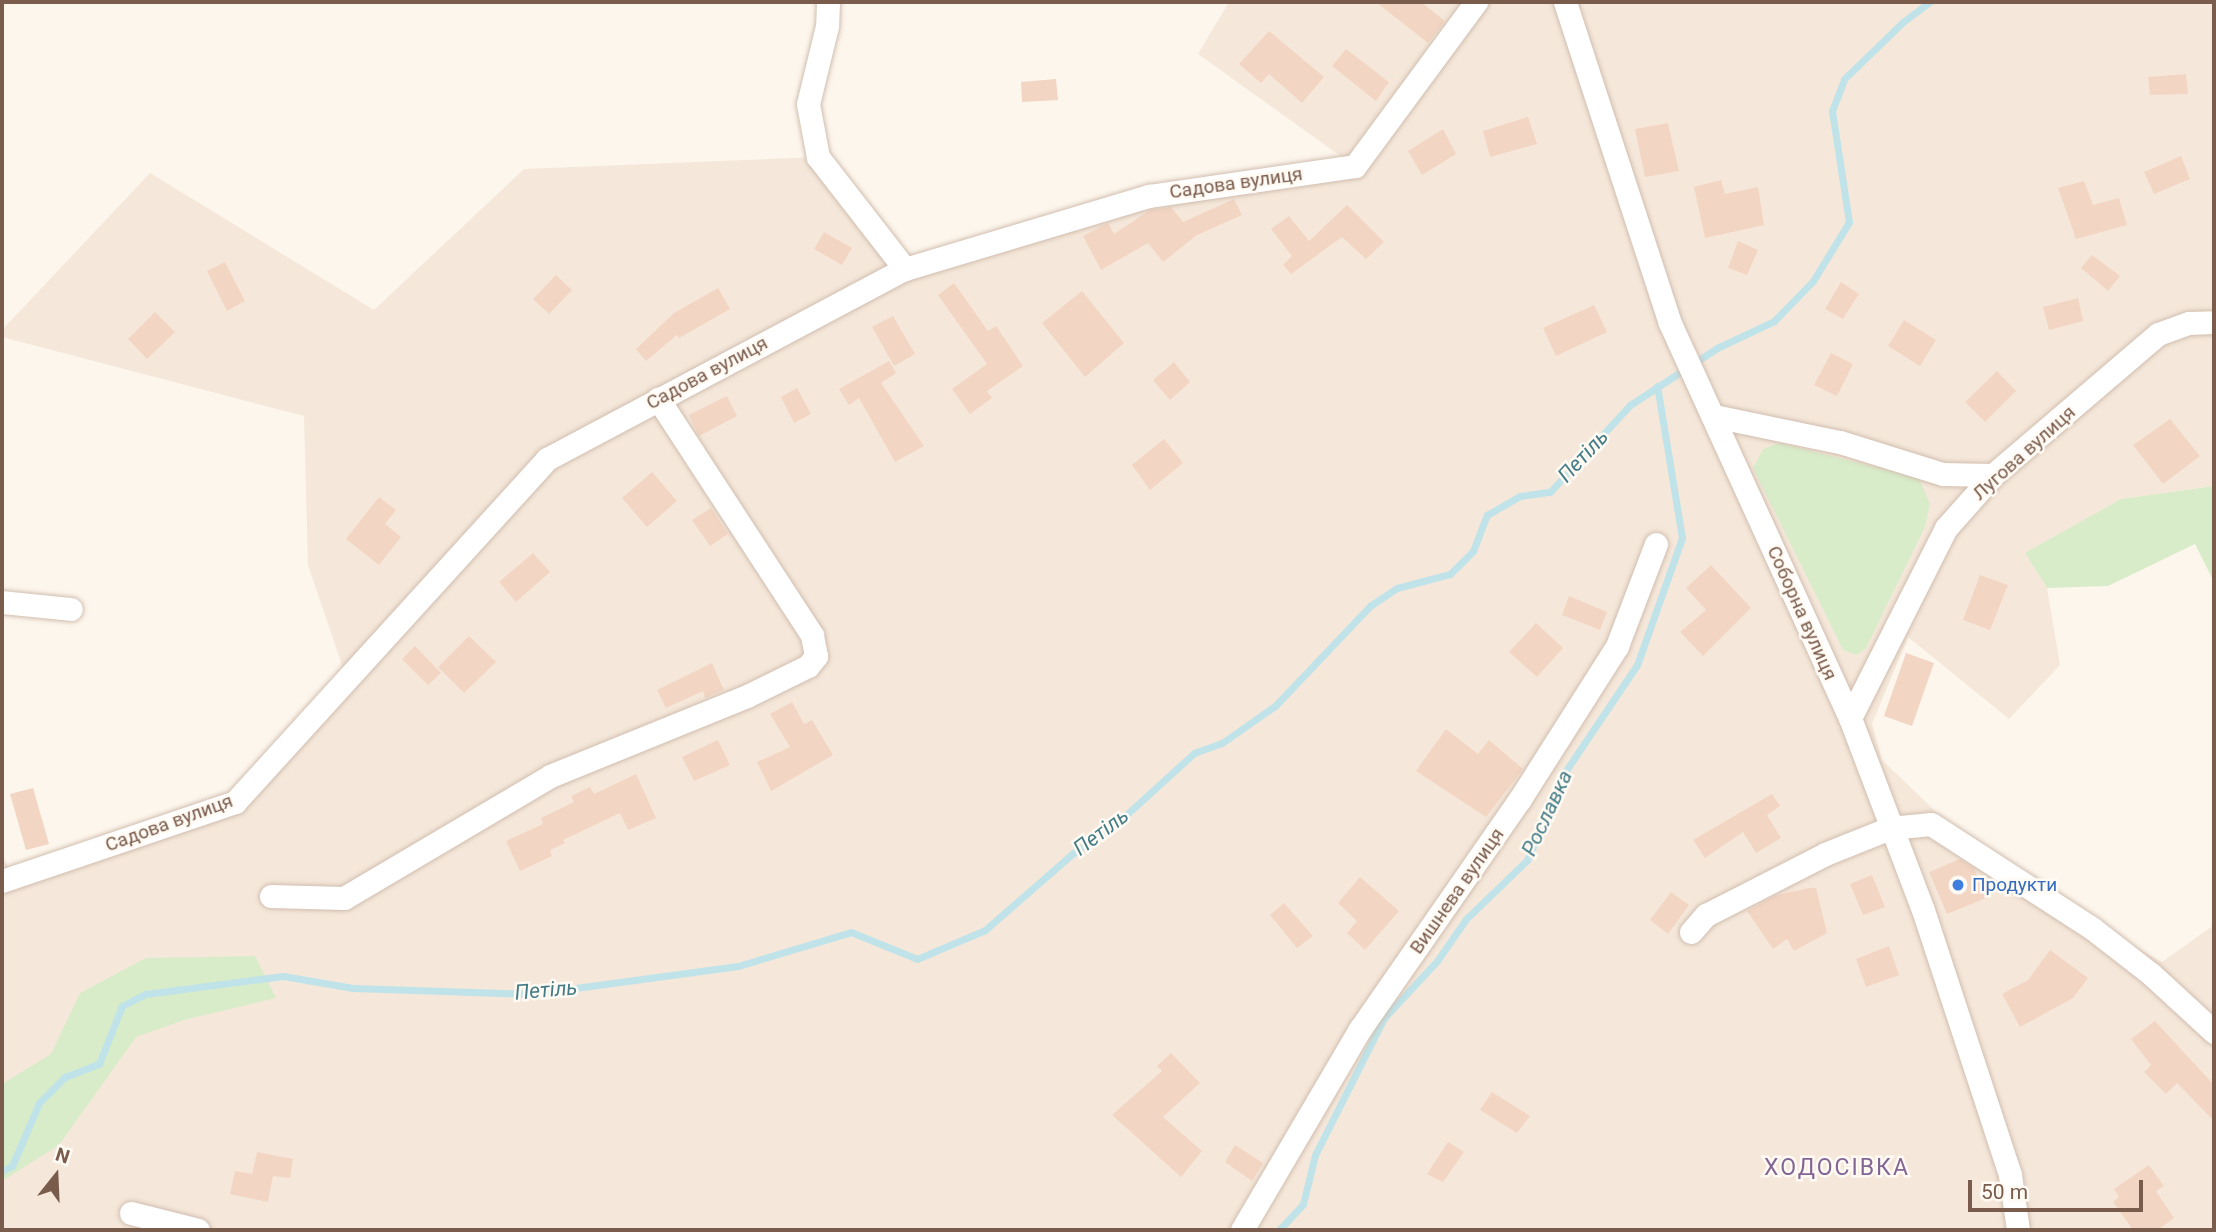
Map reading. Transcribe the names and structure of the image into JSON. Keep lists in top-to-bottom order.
{
  "streets": {
    "street": [
      "Садова вулиця",
      "Лугова вулиця",
      "Соборна вулиця",
      "Вишнева вулиця"
    ]
  },
  "crossings": [
    ["Лугова вулиця", "Соборна вулиця"]
  ],
  "districts": ["ХОДОСІВКА"],
  "water": ["Петіль", "Рославка"],
  "places": ["Продукти"],
  "scale_bar": "50 m",
  "north": "top"
}
